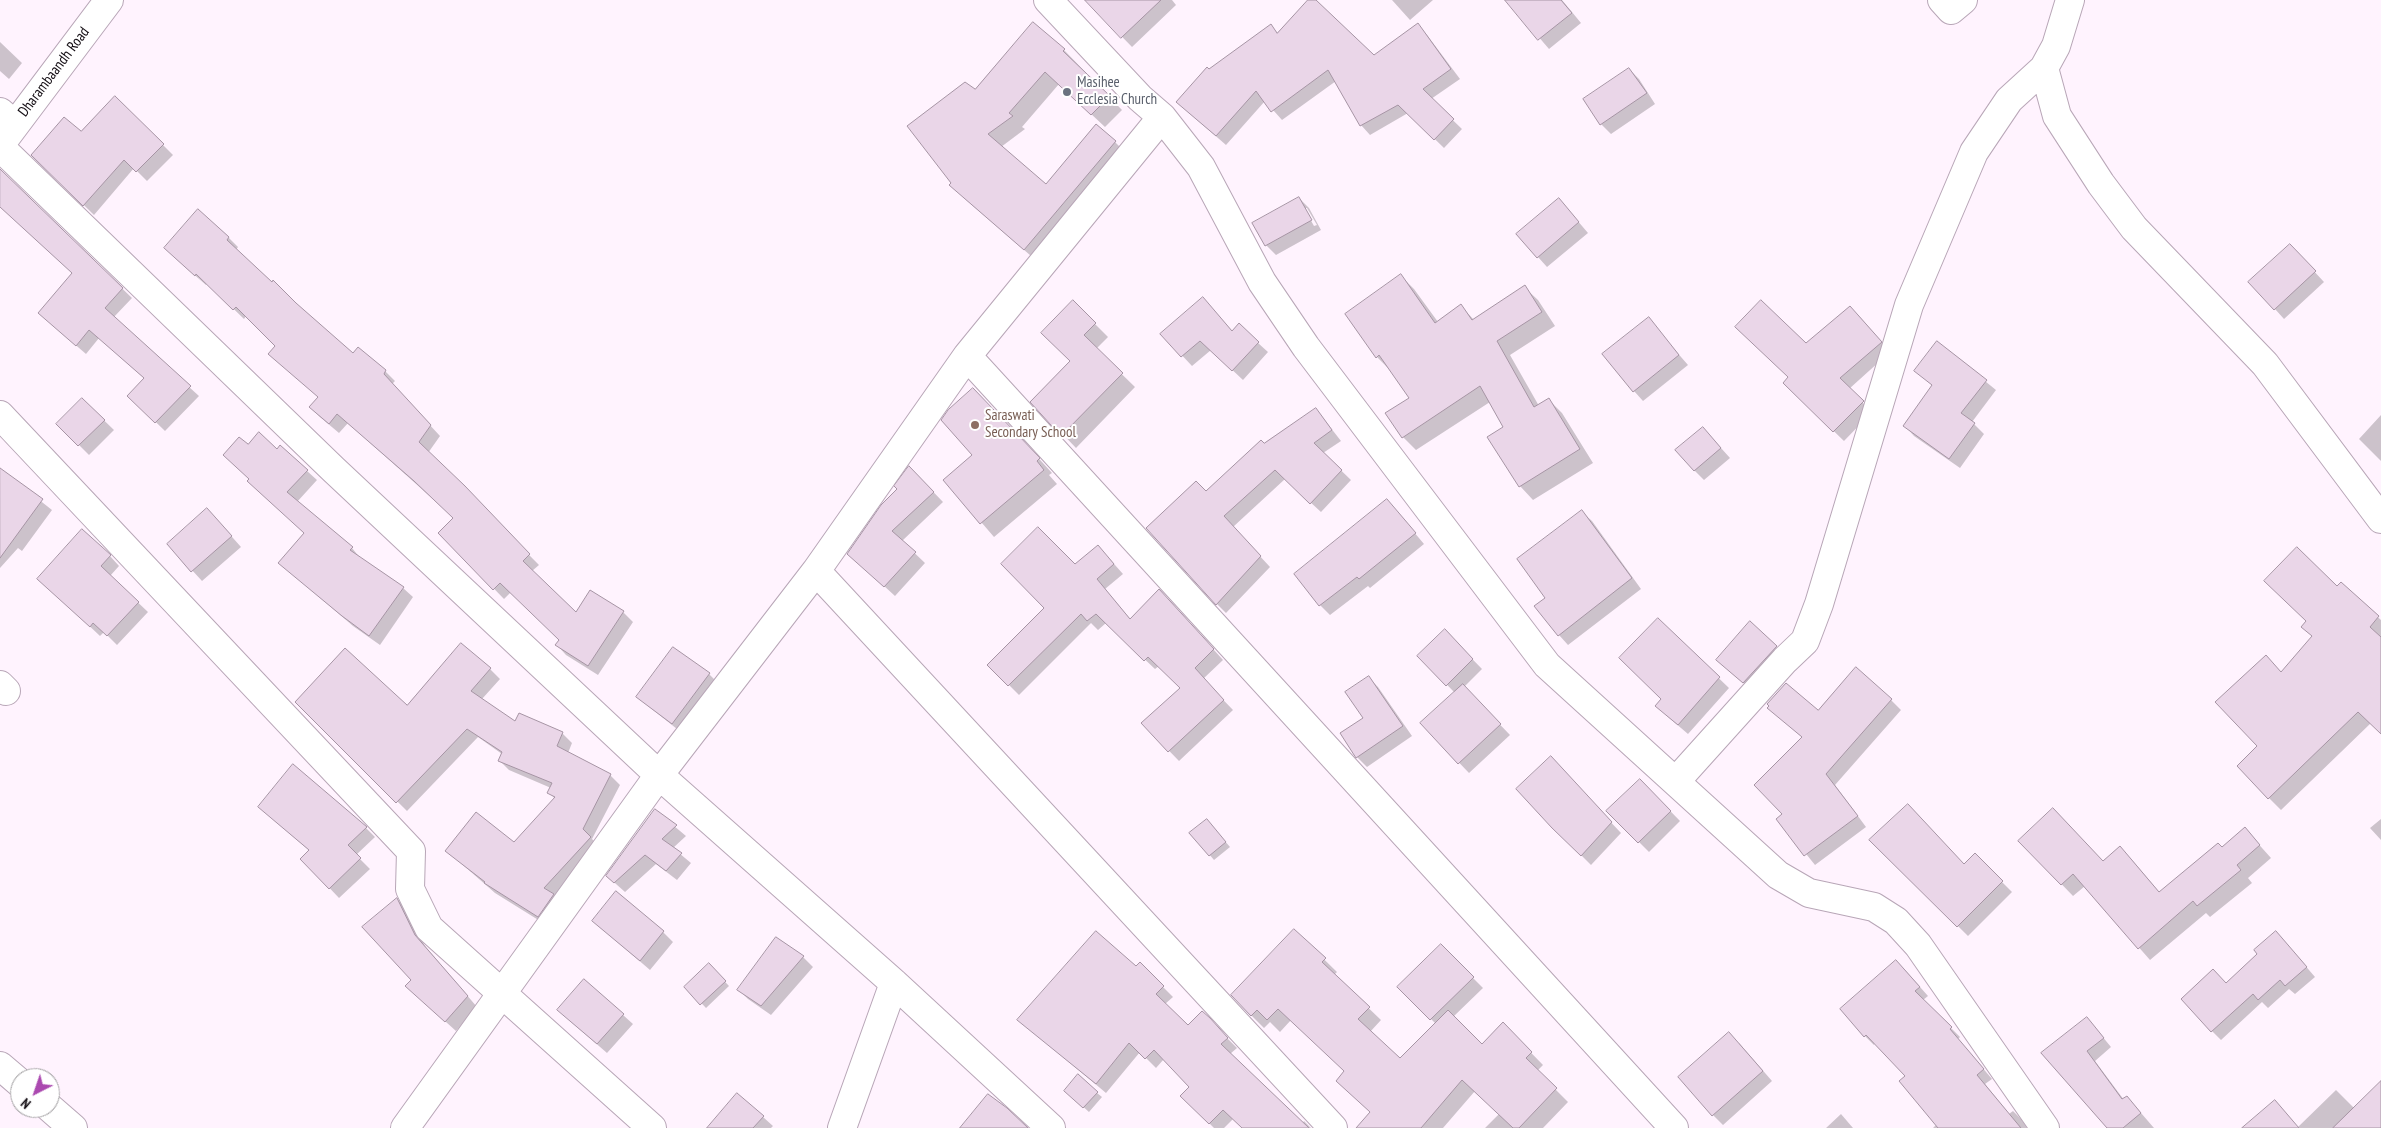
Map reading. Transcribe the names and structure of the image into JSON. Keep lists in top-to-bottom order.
{
  "streets": {
    "street": ["Dharambaandh Road"]
  },
  "places": ["Masihee Ecclesia Church", "Saraswati Secondary School"],
  "north": "bottom left"
}
